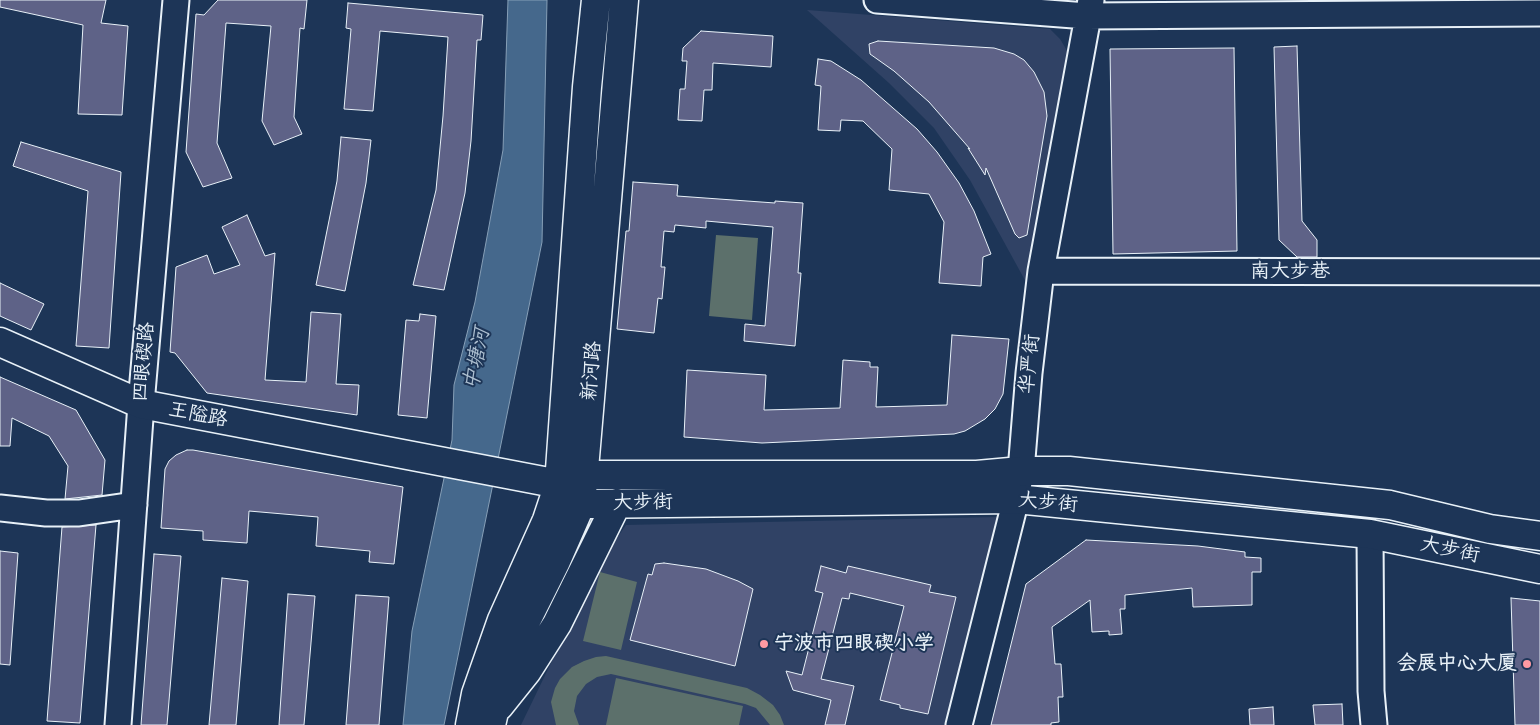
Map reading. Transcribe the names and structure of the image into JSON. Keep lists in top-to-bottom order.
{
  "streets": {
    "main road": ["新河路", "王隘路", "大步街"],
    "street": ["南大步巷", "四眼碶路", "华严街"]
  },
  "crossings": [
    ["南大步巷", "华严街"],
    ["四眼碶路", "王隘路"],
    ["华严街", "大步街"],
    ["新河路", "王隘路"],
    ["新河路", "大步街"],
    ["王隘路", "大步街"]
  ],
  "water": ["中塘河"],
  "places": ["宁波市四眼碶小学", "会展中心大厦"]
}
